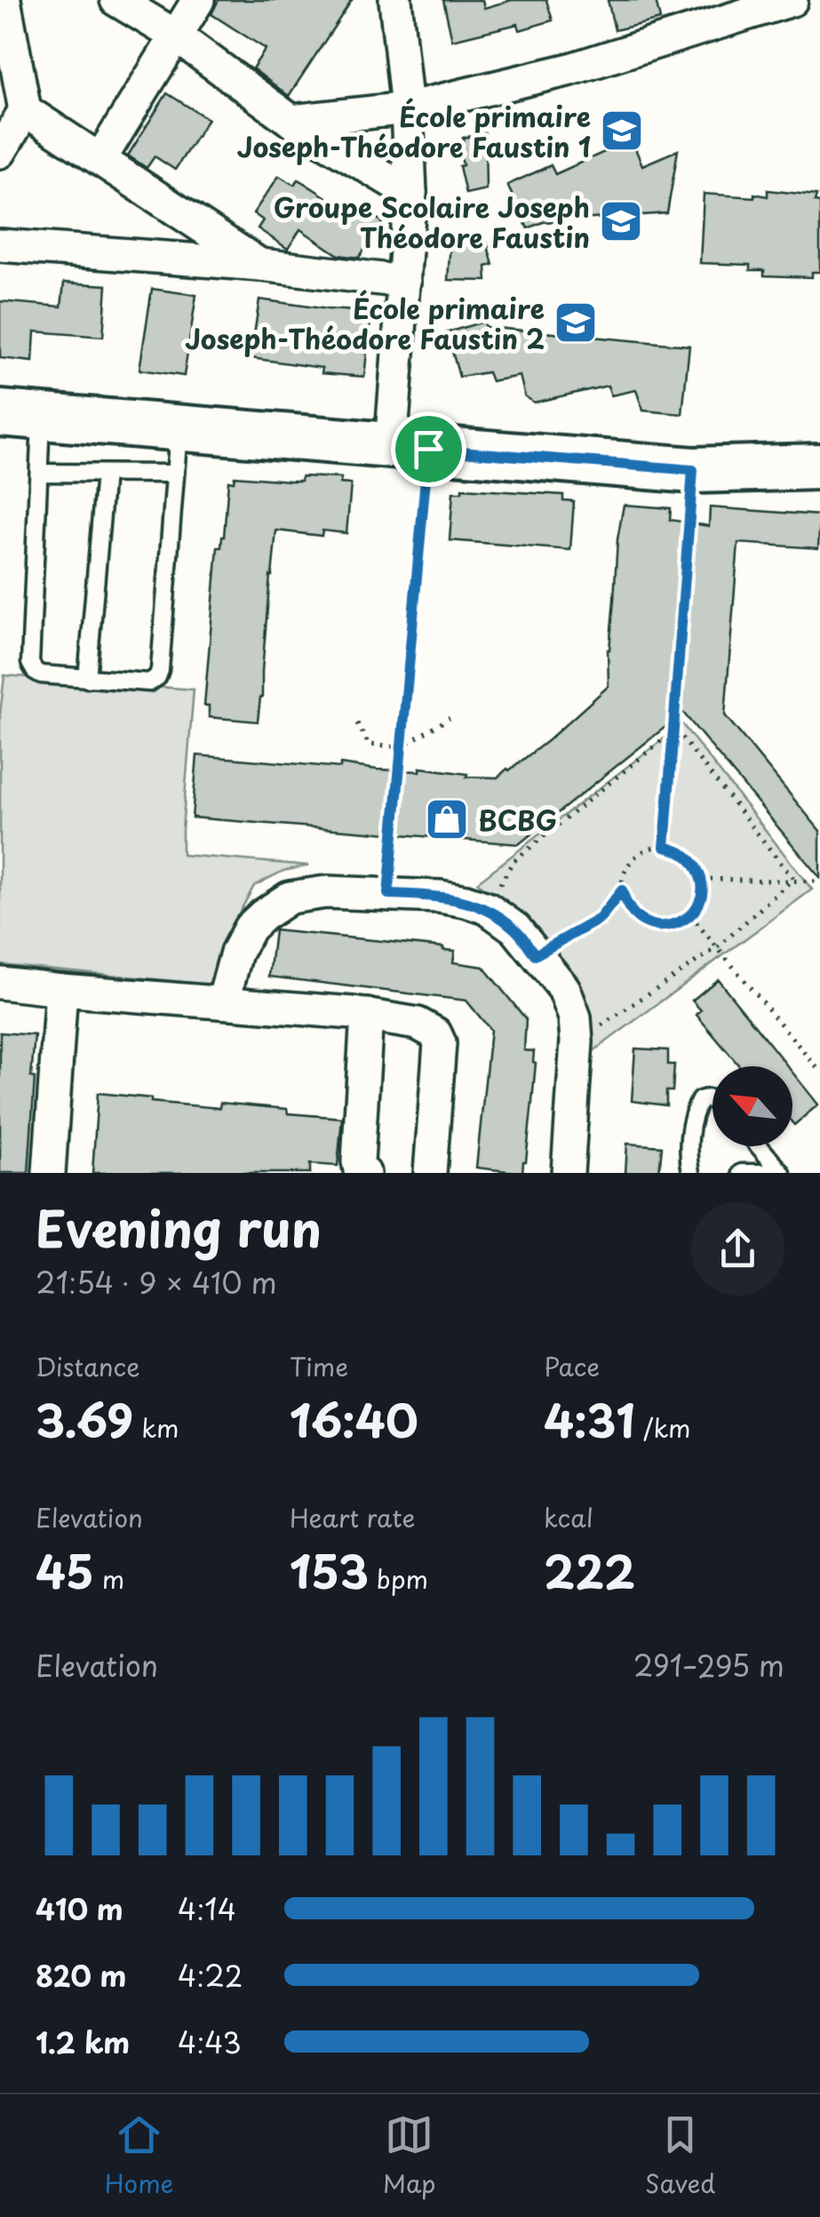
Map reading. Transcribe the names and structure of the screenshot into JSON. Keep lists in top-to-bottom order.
{
  "places": {
    "school or university": ["École primaire Joseph-Théodore Faustin 1", "Groupe Scolaire Joseph Théodore Faustin", "École primaire Joseph-Théodore Faustin 2"],
    "shop": ["BCBG"]
  },
  "north": "top left",
  "page": {
    "heading": ["Evening run", "21:54 · 9 × 410 m"],
    "stats": [
      ["Distance", "3.69 km"],
      ["Time", "16:40"],
      ["Pace", "4:31 /km"],
      ["Elevation", "45 m"],
      ["Heart rate", "153 bpm"],
      ["kcal", "222"]
    ],
    "chart": ["Elevation", "291–295 m"],
    "list": [
      {
        "name": "410 m",
        "note": "4:14"
      },
      {
        "name": "820 m",
        "note": "4:22"
      },
      {
        "name": "1.2 km",
        "note": "4:43"
      }
    ],
    "tabs": ["Home", "Map", "Saved"]
  }
}
